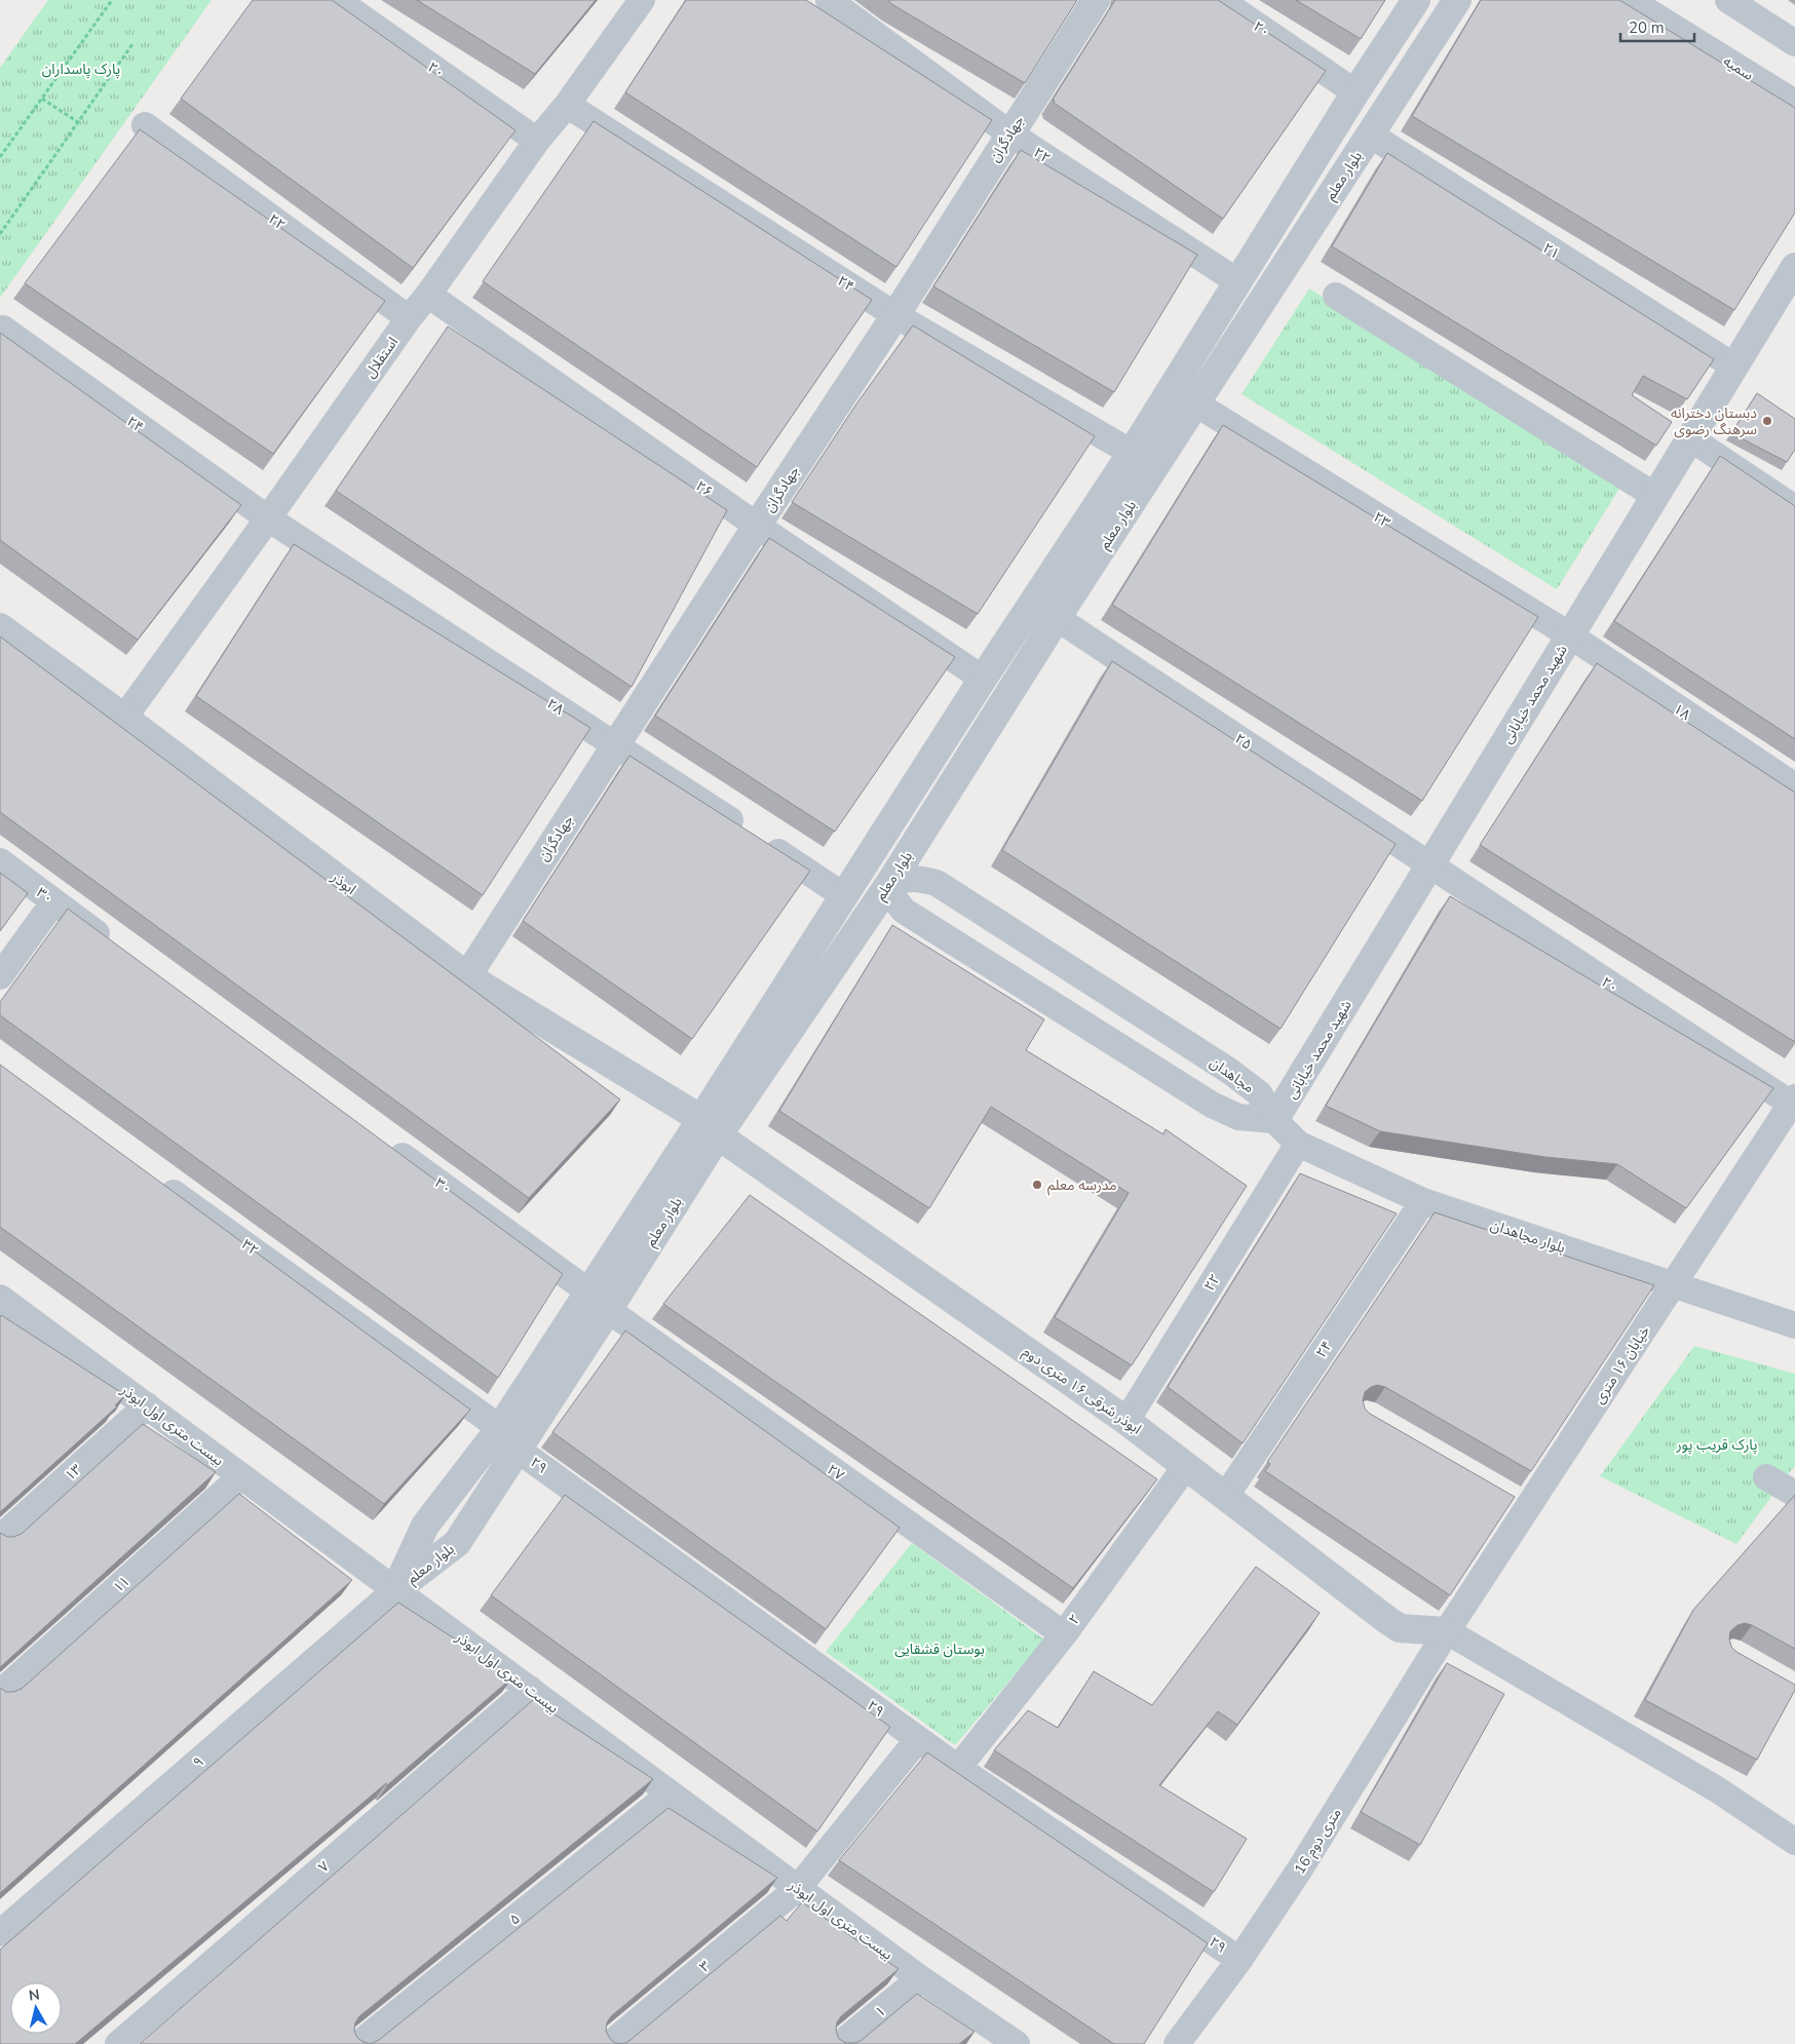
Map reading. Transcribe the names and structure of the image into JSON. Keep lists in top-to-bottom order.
{
  "streets": {
    "street": [
      "۲۰",
      "سمیه",
      "جهادگران",
      "۲۲",
      "بلوار معلم",
      "۲۱",
      "۲۴",
      "استقلال",
      "۲۶",
      "۲۳",
      "شهید محمد خیابانی",
      "۲۸",
      "۱۸",
      "۲۵",
      "ابوذر",
      "۳۰",
      "مجاهدان",
      "بلوار مجاهدان",
      "۳۲",
      "خیابان ۱۶ متری",
      "ابوذر شرقی ۱۶ متری دوم",
      "بیست متری اول ابوذر",
      "۲۹",
      "۱۳",
      "۲۷",
      "۱۱",
      "۲",
      "۹",
      "16 متری دوم",
      "۷",
      "۵",
      "۳",
      "۱"
    ]
  },
  "crossings": [
    ["۲۰", "بلوار معلم"],
    ["۲۰", "استقلال"],
    ["۲۰", "شهید محمد خیابانی"],
    ["۲۰", "۲۵"],
    ["۲۰", "خیابان ۱۶ متری"],
    ["جهادگران", "۲۲"],
    ["جهادگران", "۲۴"],
    ["جهادگران", "۲۶"],
    ["جهادگران", "۲۸"],
    ["جهادگران", "ابوذر"],
    ["۲۲", "بلوار معلم"],
    ["۲۲", "استقلال"],
    ["۲۲", "بلوار مجاهدان"],
    ["۲۲", "ابوذر شرقی ۱۶ متری دوم"],
    ["بلوار معلم", "۲۱"],
    ["بلوار معلم", "۲۴"],
    ["بلوار معلم", "۲۶"],
    ["بلوار معلم", "۲۳"],
    ["بلوار معلم", "۲۸"],
    ["بلوار معلم", "۲۵"],
    ["بلوار معلم", "ابوذر"],
    ["بلوار معلم", "۳۰"],
    ["بلوار معلم", "مجاهدان"],
    ["بلوار معلم", "۳۲"],
    ["بلوار معلم", "ابوذر شرقی ۱۶ متری دوم"],
    ["بلوار معلم", "بیست متری اول ابوذر"],
    ["بلوار معلم", "۲۹"],
    ["بلوار معلم", "۲۷"],
    ["بلوار معلم", "۹"],
    ["۲۱", "شهید محمد خیابانی"],
    ["۲۴", "استقلال"],
    ["۲۴", "۲۸"],
    ["۲۴", "بلوار مجاهدان"],
    ["۲۴", "ابوذر شرقی ۱۶ متری دوم"],
    ["استقلال", "۲۶"],
    ["استقلال", "۲۸"],
    ["استقلال", "ابوذر"],
    ["۲۳", "شهید محمد خیابانی"],
    ["۲۳", "۱۸"],
    ["شهید محمد خیابانی", "۱۸"],
    ["شهید محمد خیابانی", "۲۵"],
    ["شهید محمد خیابانی", "مجاهدان"],
    ["شهید محمد خیابانی", "بلوار مجاهدان"],
    ["ابوذر", "ابوذر شرقی ۱۶ متری دوم"],
    ["۳۰", "۲۷"],
    ["مجاهدان", "بلوار مجاهدان"],
    ["بلوار مجاهدان", "خیابان ۱۶ متری"],
    ["خیابان ۱۶ متری", "ابوذر شرقی ۱۶ متری دوم"],
    ["خیابان ۱۶ متری", "16 متری دوم"],
    ["ابوذر شرقی ۱۶ متری دوم", "۲"],
    ["ابوذر شرقی ۱۶ متری دوم", "16 متری دوم"],
    ["بیست متری اول ابوذر", "۱۳"],
    ["بیست متری اول ابوذر", "۱۱"],
    ["بیست متری اول ابوذر", "۹"],
    ["بیست متری اول ابوذر", "۷"],
    ["بیست متری اول ابوذر", "۵"],
    ["بیست متری اول ابوذر", "۳"],
    ["بیست متری اول ابوذر", "۱"],
    ["۲۹", "۲"],
    ["۲۹", "16 متری دوم"],
    ["۲۹", "۳"],
    ["۲۷", "۲"]
  ],
  "parks": ["پارک پاسداران", "پارک قریب پور", "بوستان قشقایی"],
  "places": ["دبستان دخترانه سرهنگ رضوی", "مدرسه معلم"],
  "scale_bar": "20 m",
  "north": "top"
}
